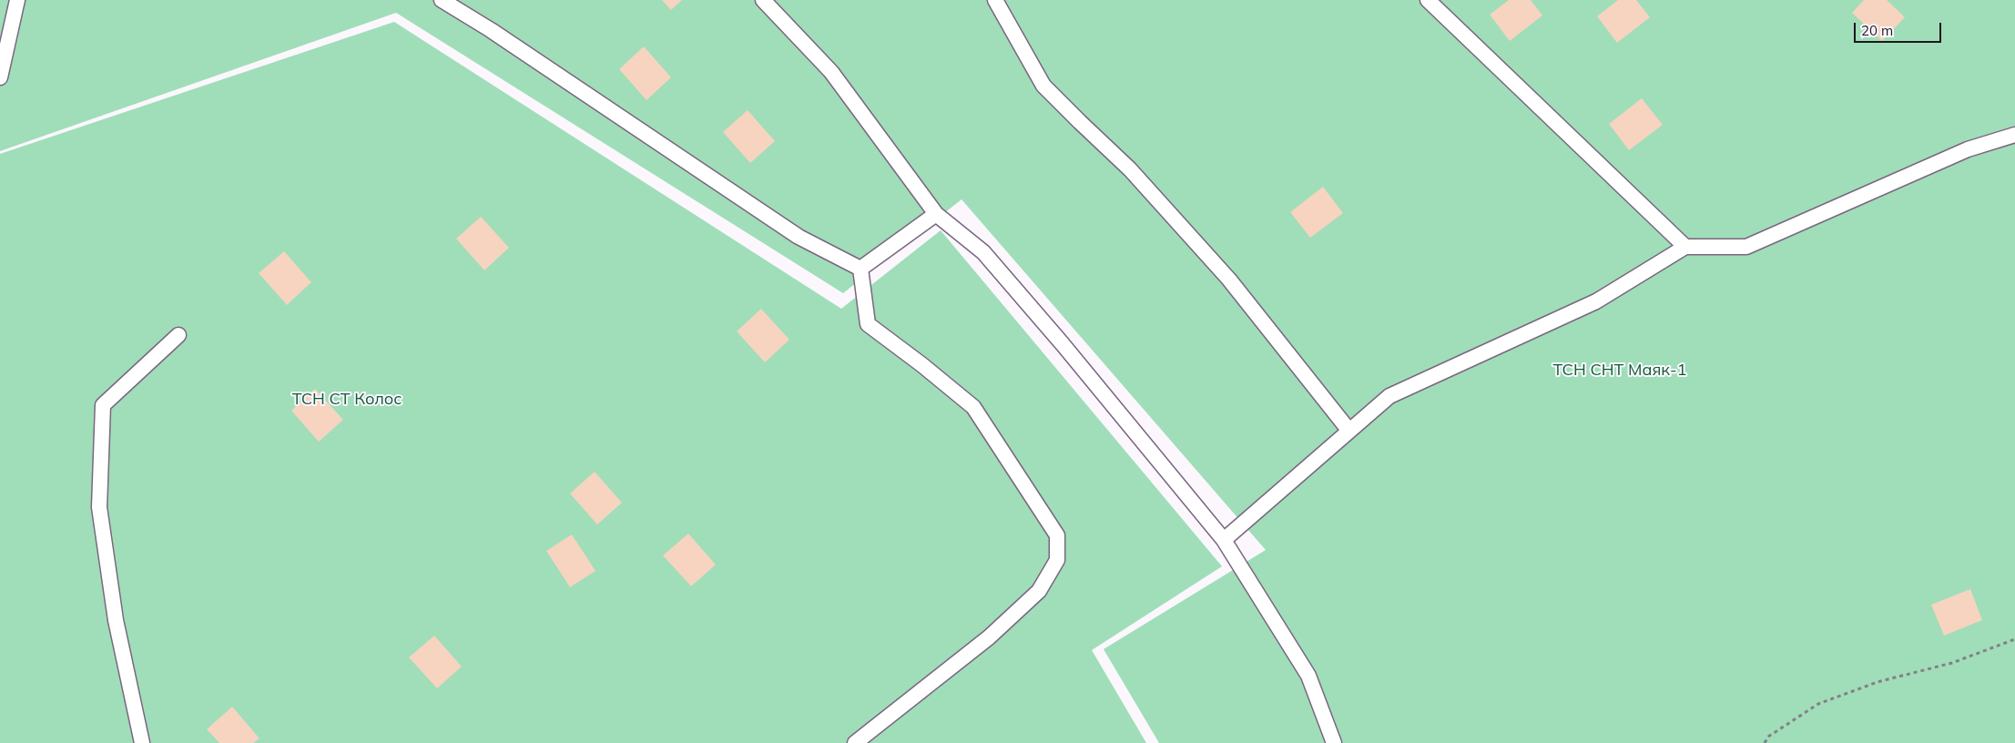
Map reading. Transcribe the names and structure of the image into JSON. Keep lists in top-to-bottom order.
{
  "parks": ["ТСН СНТ Маяк-1", "ТСН СТ Колос"],
  "scale_bar": "20 m"
}
